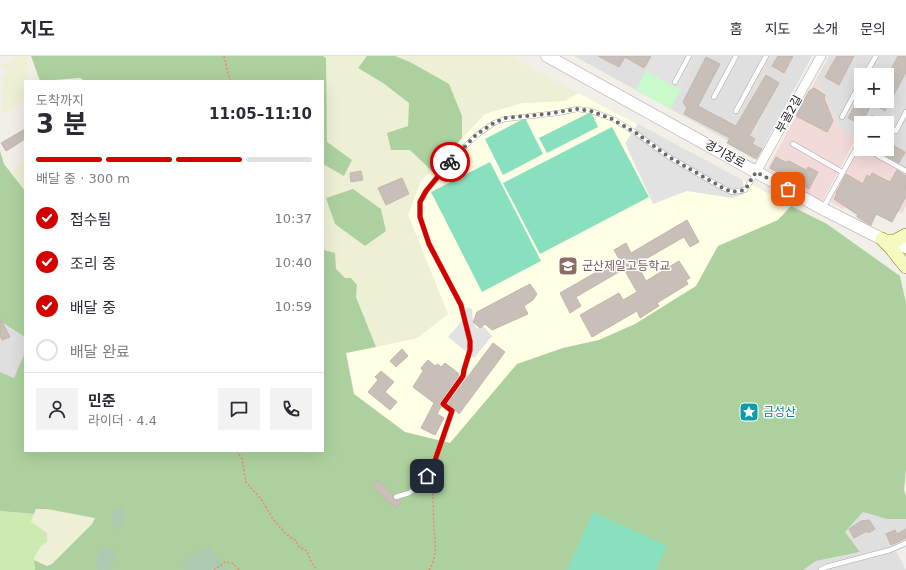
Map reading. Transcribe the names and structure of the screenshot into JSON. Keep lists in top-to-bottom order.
{
  "streets": {
    "street": ["부골2길", "경기장로"]
  },
  "crossings": [
    ["부골2길", "경기장로"]
  ],
  "places": {
    "school or university": ["군산제일고등학교"],
    "place": ["금성산"]
  },
  "page": {
    "header": "지도",
    "nav": [
      "홈",
      "지도",
      "소개",
      "문의"
    ],
    "map_buttons": ["+", "−"],
    "heading": ["3 분", "도착까지", "11:05–11:10"],
    "panel": ["민준", "라이더 · 4.4"],
    "bar": "배달 중 · 300 m",
    "list": [
      ["접수됨", "10:37"],
      ["조리 중", "10:40"],
      ["배달 중", "10:59"],
      "배달 완료"
    ]
  }
}
